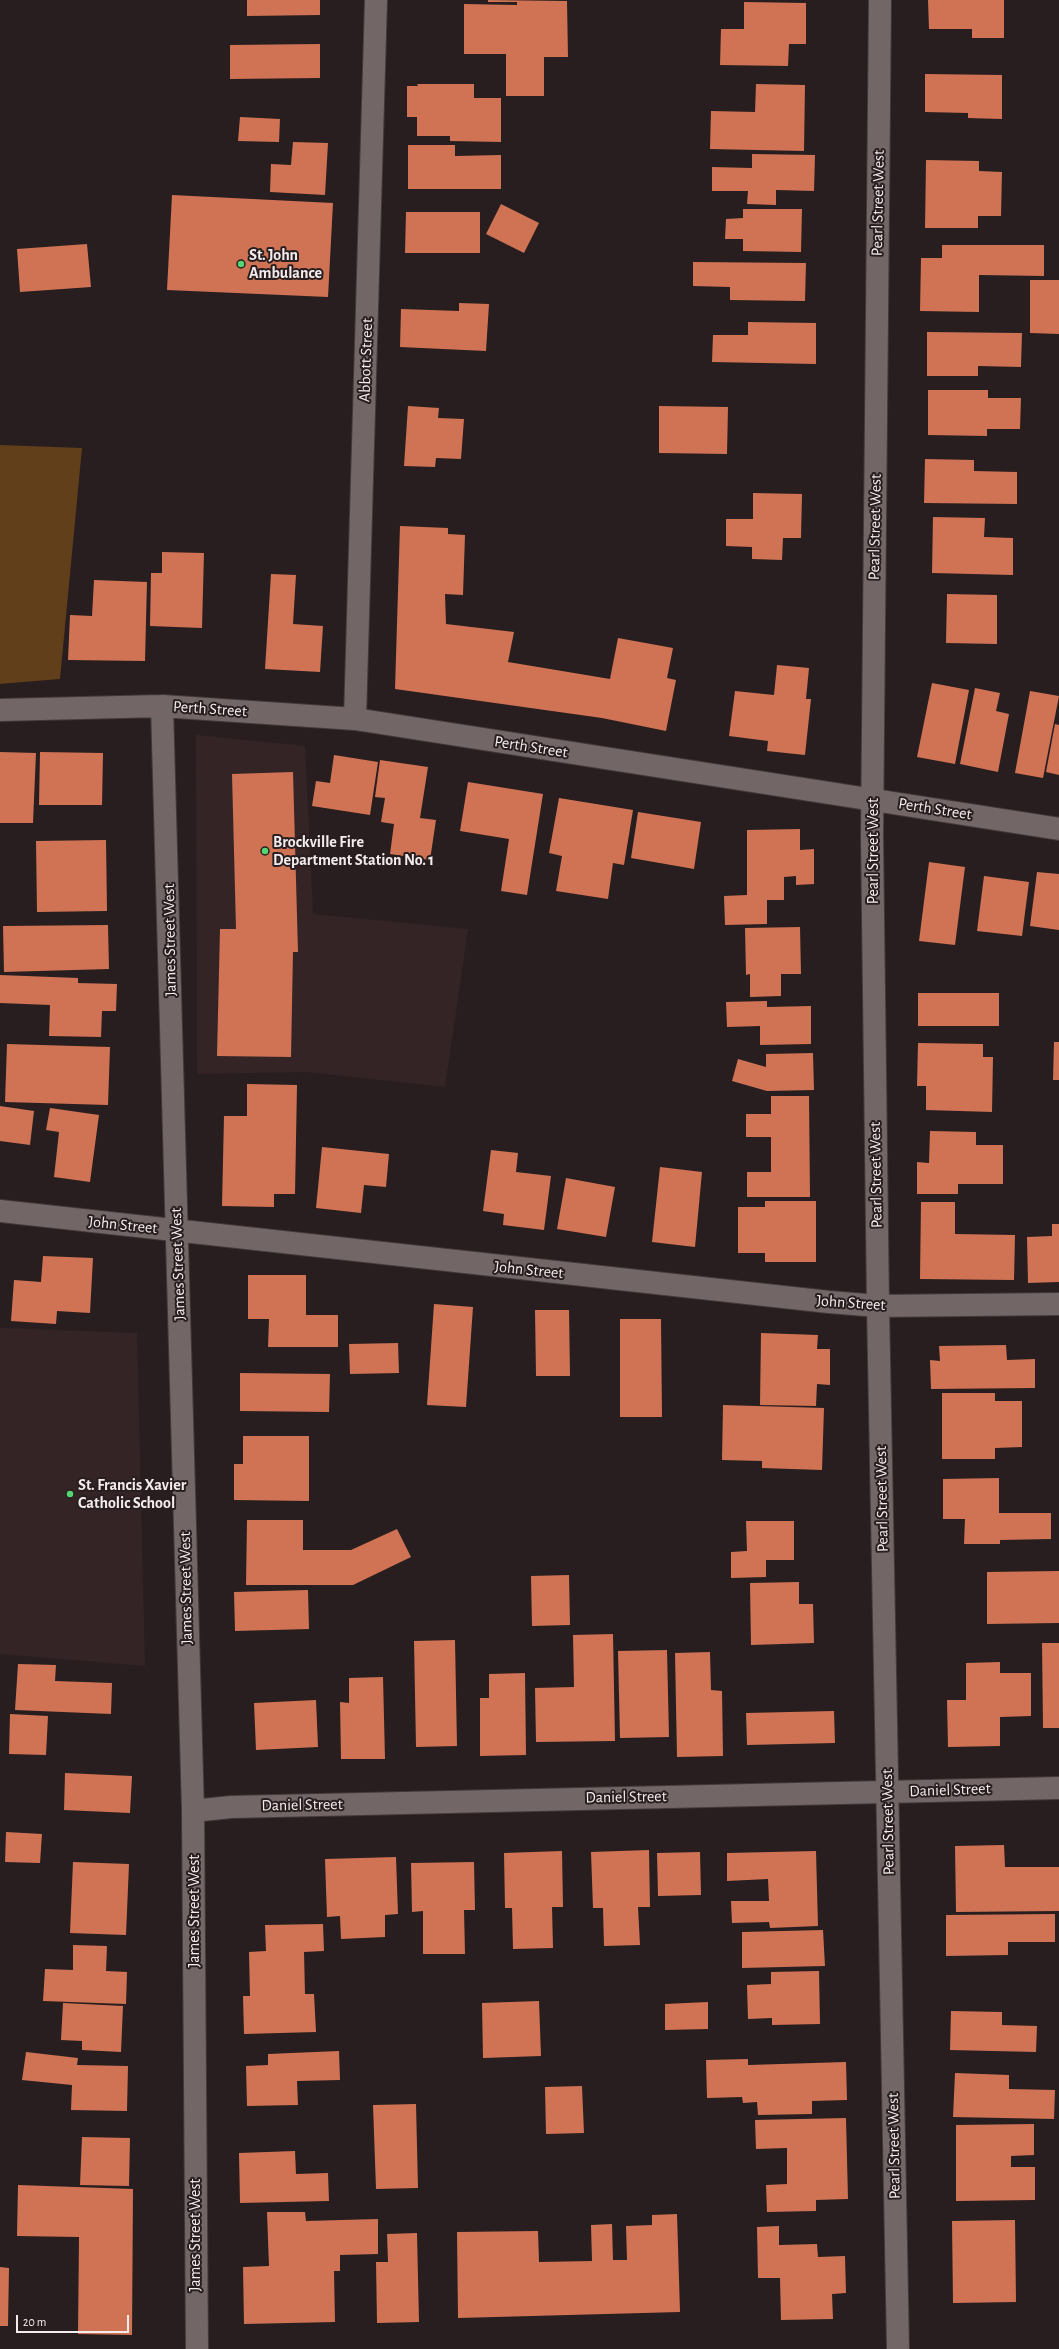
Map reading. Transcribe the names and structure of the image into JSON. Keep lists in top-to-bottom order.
{
  "streets": {
    "street": [
      "Pearl Street West",
      "Abbott Street",
      "Perth Street",
      "James Street West",
      "John Street",
      "Daniel Street"
    ]
  },
  "crossings": [
    ["Pearl Street West", "Perth Street"],
    ["Pearl Street West", "John Street"],
    ["Pearl Street West", "Daniel Street"],
    ["Abbott Street", "Perth Street"],
    ["Perth Street", "James Street West"],
    ["James Street West", "John Street"],
    ["James Street West", "Daniel Street"]
  ],
  "places": ["St. John Ambulance", "Brockville Fire Department Station No. 1", "St. Francis Xavier Catholic School"],
  "scale_bar": "20 m"
}
